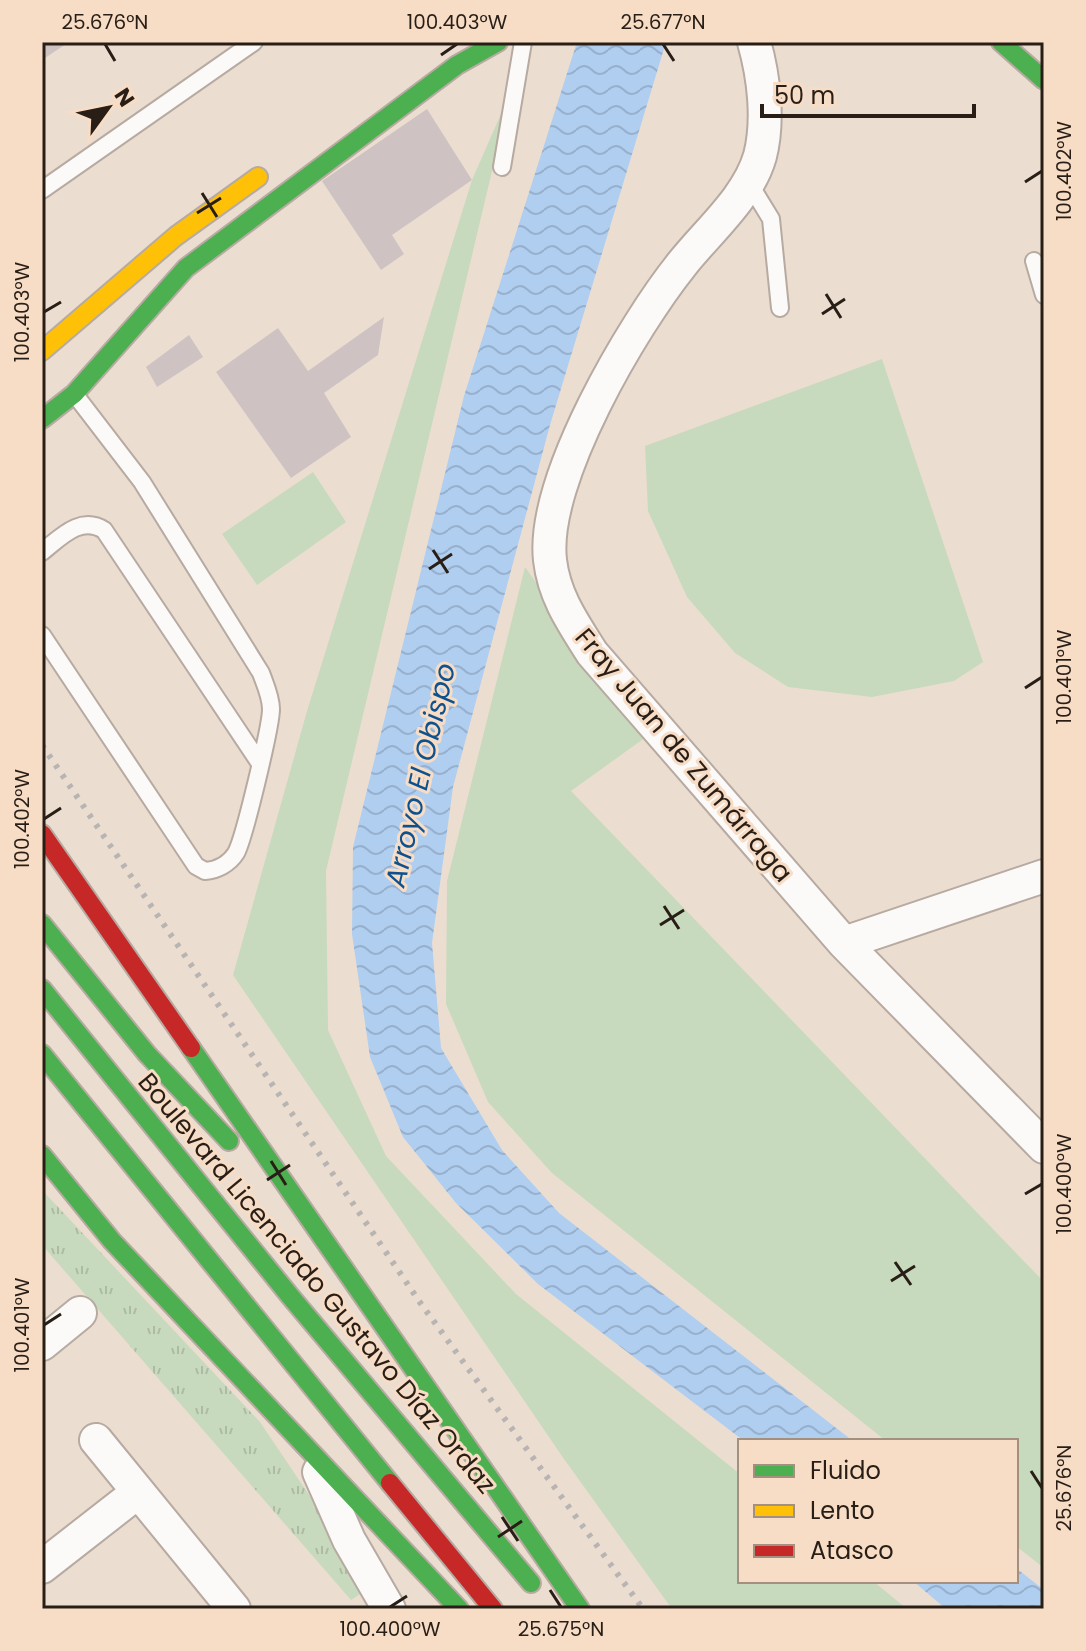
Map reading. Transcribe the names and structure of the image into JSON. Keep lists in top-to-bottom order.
{
  "streets": {
    "main road": ["Boulevard Licenciado Gustavo Díaz Ordaz"],
    "street": ["Fray Juan de Zumárraga"]
  },
  "water": ["Arroyo El Obispo"],
  "legend": ["Fluido", "Lento", "Atasco"],
  "scale_bar": "50 m",
  "north": "top right",
  "coordinates": [
    "25.676°N",
    "100.403°W",
    "25.677°N",
    "100.402°W",
    "100.401°W",
    "100.400°W",
    "25.675°N"
  ]
}
